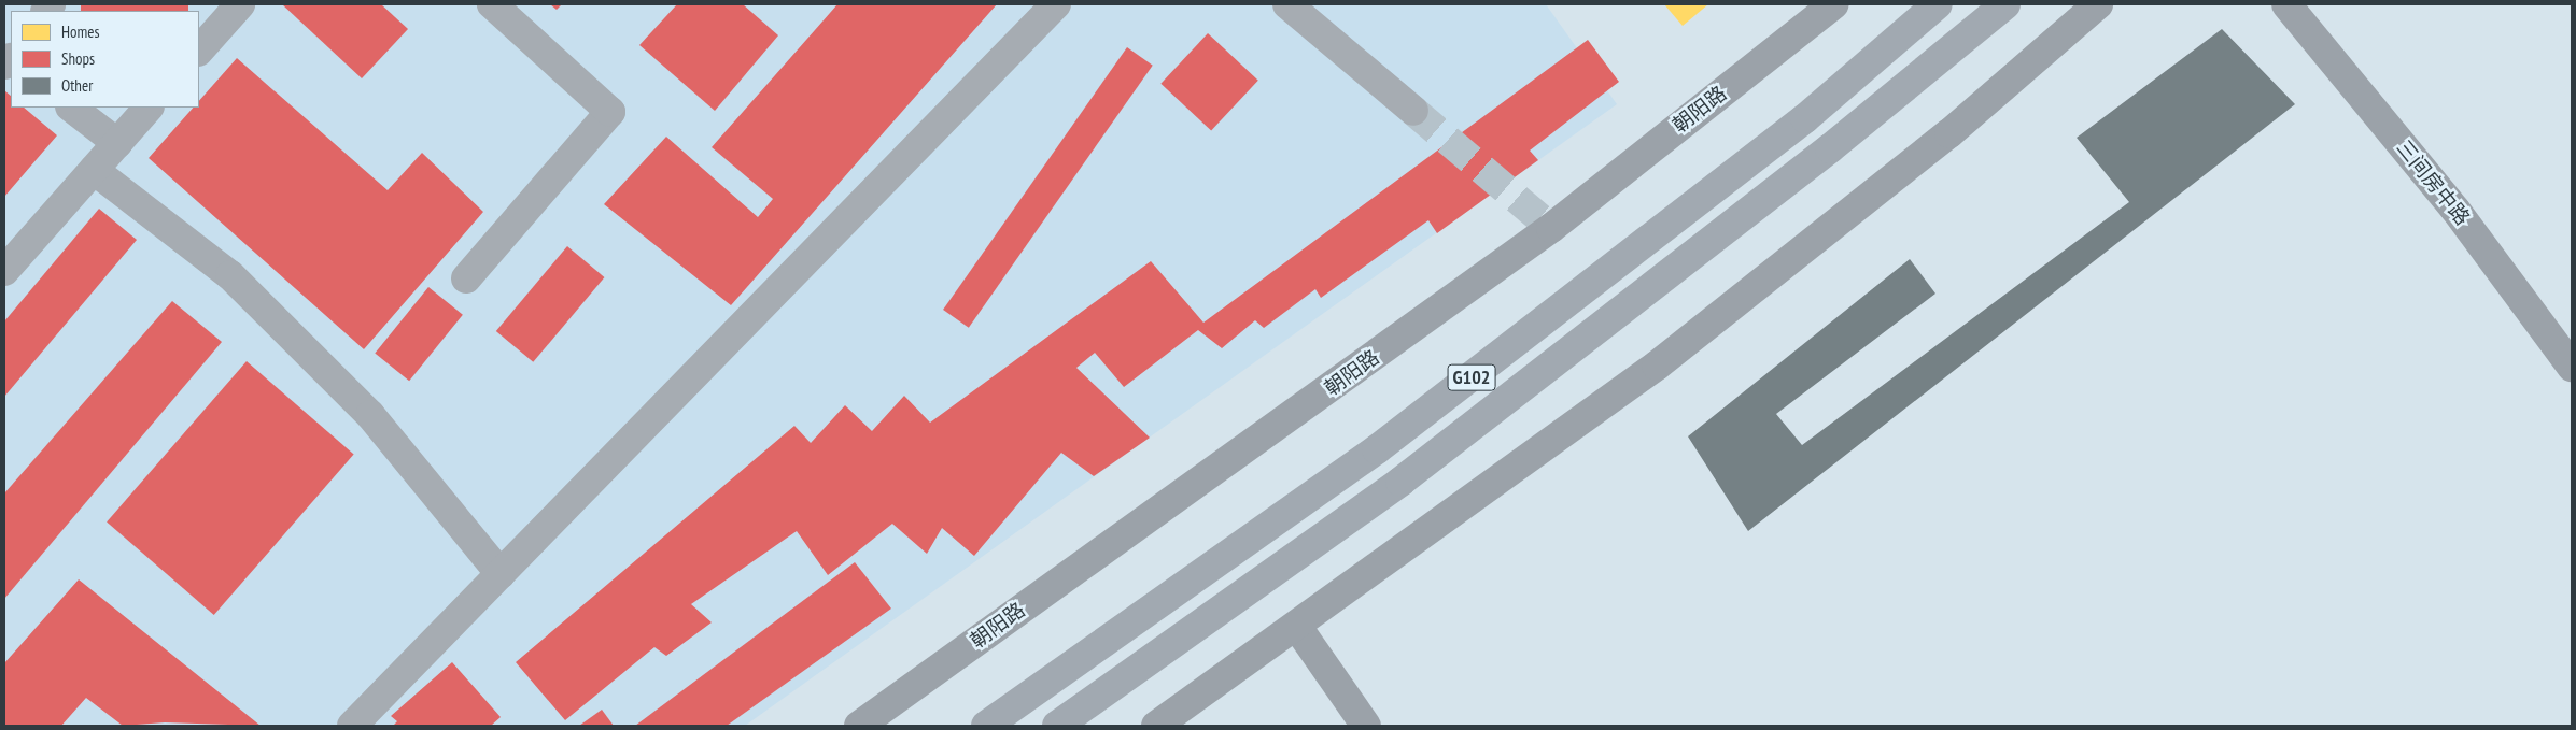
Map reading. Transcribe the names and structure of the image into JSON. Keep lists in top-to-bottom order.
{
  "streets": {
    "highway": ["G102"],
    "street": ["朝阳路", "三间房中路"]
  },
  "legend": ["Homes", "Shops", "Other"]
}
